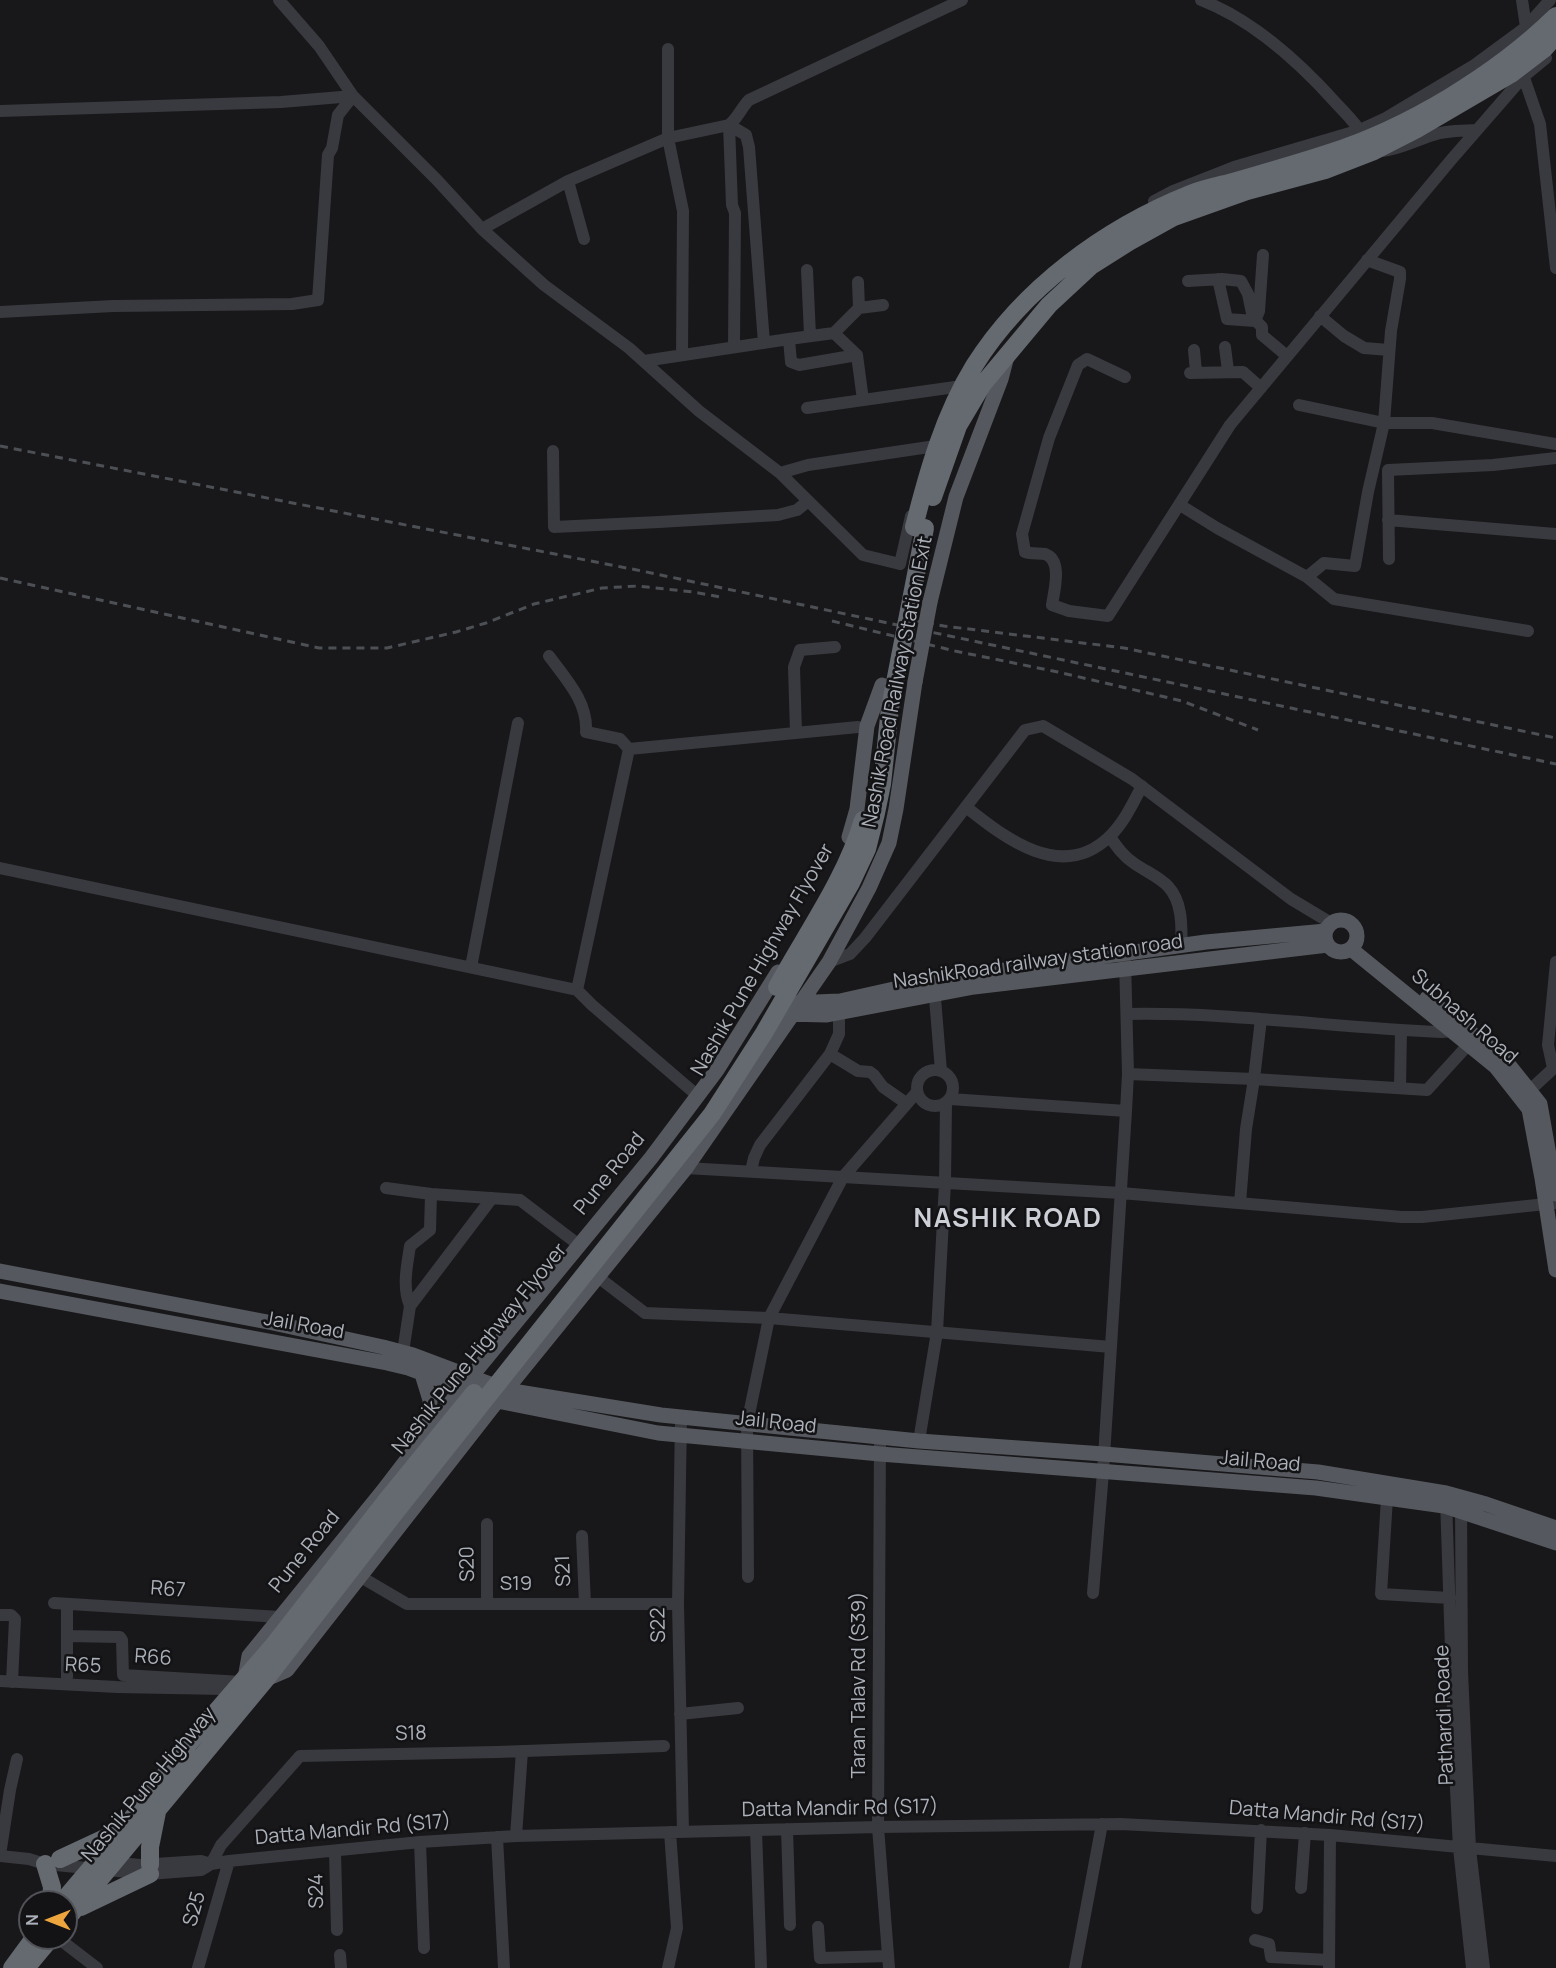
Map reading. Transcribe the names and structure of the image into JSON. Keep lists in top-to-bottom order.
{
  "streets": {
    "highway": ["Nashik Pune Highway Flyover", "Nashik Pune Highway"],
    "main road": [
      "Nashik Road Railway Station Exit",
      "NashikRoad railway station road",
      "Subhash Road",
      "Pune Road",
      "Jail Road"
    ],
    "street": [
      "S20",
      "S21",
      "S19",
      "R67",
      "S22",
      "R66",
      "R65",
      "Taran Talav Rd (S39)",
      "Pathardi Roade",
      "S18",
      "Datta Mandir Rd (S17)",
      "S24",
      "S25"
    ]
  },
  "crossings": [
    ["Nashik Road Railway Station Exit", "Nashik Pune Highway Flyover"],
    ["Nashik Road Railway Station Exit", "NashikRoad railway station road"],
    ["Nashik Road Railway Station Exit", "Jail Road"],
    ["Nashik Road Railway Station Exit", "S19"],
    ["Nashik Road Railway Station Exit", "Nashik Pune Highway"],
    ["Nashik Pune Highway Flyover", "Pune Road"],
    ["Nashik Pune Highway Flyover", "R65"],
    ["Nashik Pune Highway Flyover", "Nashik Pune Highway"],
    ["NashikRoad railway station road", "Subhash Road"],
    ["Pune Road", "Jail Road"],
    ["Pune Road", "R67"],
    ["Pune Road", "R65"],
    ["Pune Road", "Nashik Pune Highway"],
    ["Jail Road", "S22"],
    ["Jail Road", "Taran Talav Rd (S39)"],
    ["Jail Road", "Pathardi Roade"],
    ["S20", "S19"],
    ["S21", "S19"],
    ["S19", "S22"],
    ["S22", "Datta Mandir Rd (S17)"],
    ["R66", "R65"],
    ["R65", "Nashik Pune Highway"],
    ["Taran Talav Rd (S39)", "Datta Mandir Rd (S17)"],
    ["Pathardi Roade", "Datta Mandir Rd (S17)"],
    ["S18", "Datta Mandir Rd (S17)"],
    ["Nashik Pune Highway", "Datta Mandir Rd (S17)"],
    ["Datta Mandir Rd (S17)", "S24"],
    ["Datta Mandir Rd (S17)", "S25"]
  ],
  "districts": ["NASHIK ROAD"],
  "north": "left"
}
